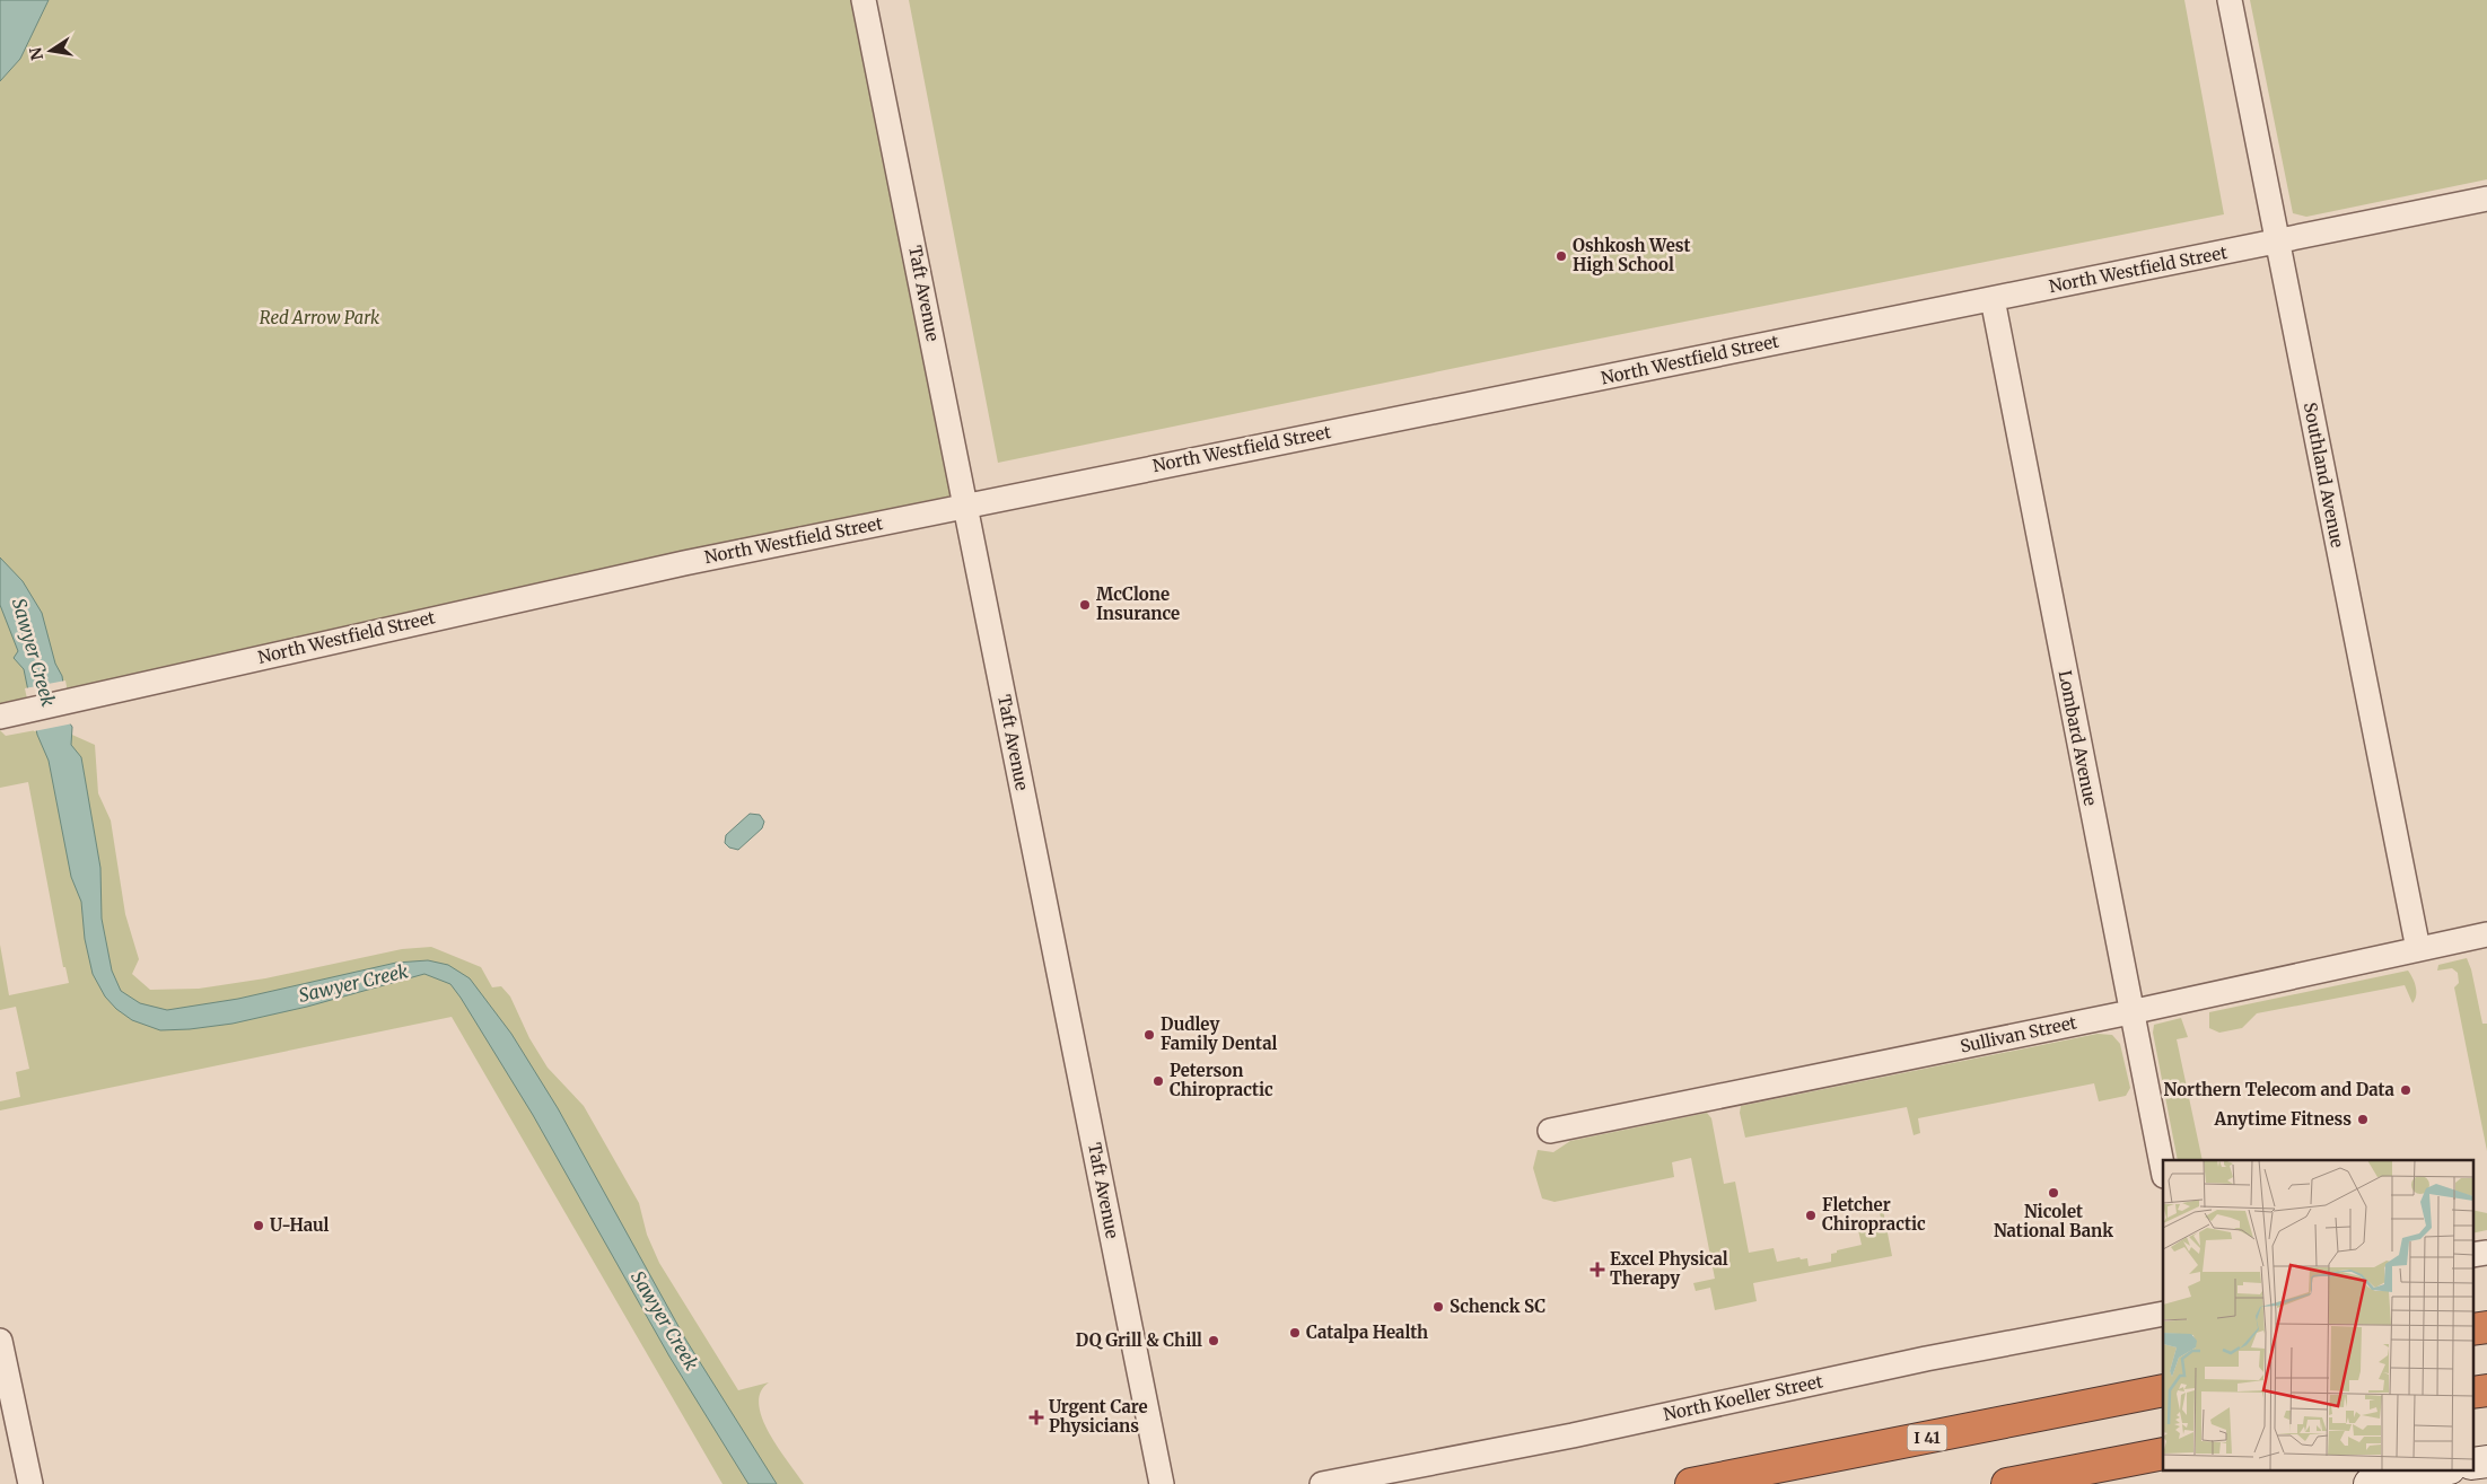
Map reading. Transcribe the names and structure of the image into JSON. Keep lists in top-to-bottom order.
{
  "streets": {
    "highway": ["I 41"],
    "street": [
      "North Westfield Street",
      "Taft Avenue",
      "Southland Avenue",
      "Lombard Avenue",
      "Sullivan Street",
      "North Koeller Street"
    ]
  },
  "crossings": [
    ["North Westfield Street", "Taft Avenue"],
    ["North Westfield Street", "Southland Avenue"],
    ["North Westfield Street", "Lombard Avenue"],
    ["Southland Avenue", "Sullivan Street"],
    ["Lombard Avenue", "Sullivan Street"]
  ],
  "water": ["Sawyer Creek"],
  "parks": ["Red Arrow Park"],
  "places": {
    "other": [
      "Oshkosh West High School",
      "McClone Insurance",
      "Dudley Family Dental",
      "Peterson Chiropractic",
      "Northern Telecom and Data",
      "Anytime Fitness",
      "Nicolet National Bank",
      "Fletcher Chiropractic",
      "U-Haul",
      "Schenck SC",
      "Catalpa Health",
      "DQ Grill & Chill"
    ],
    "health": ["Excel Physical Therapy", "Urgent Care Physicians"]
  },
  "north": "left"
}
